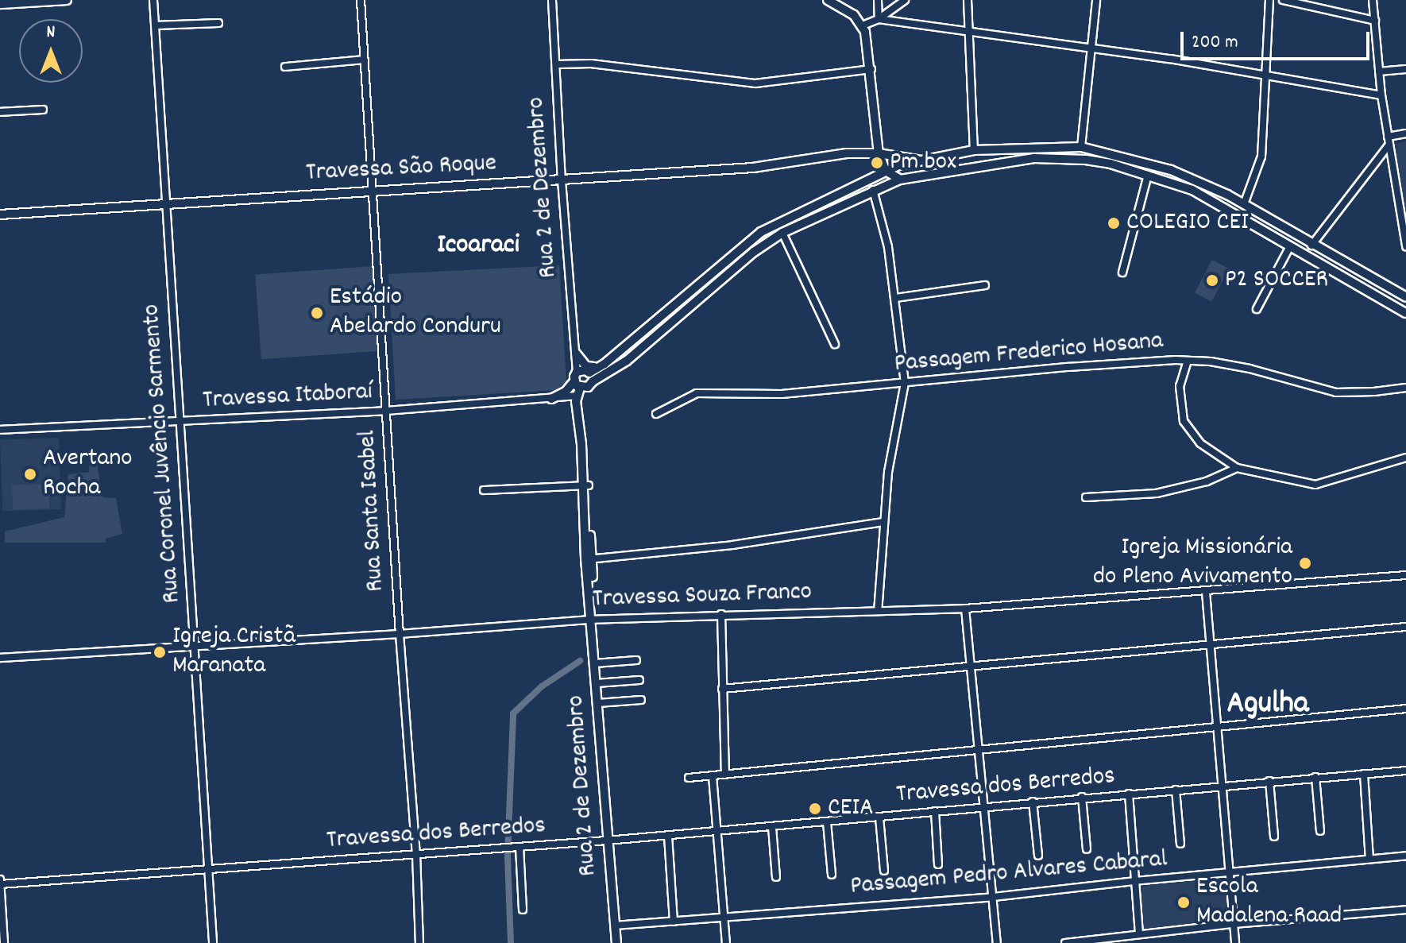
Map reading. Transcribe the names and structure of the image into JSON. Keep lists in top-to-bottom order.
{
  "streets": {
    "main road": ["Travessa São Roque", "Rua 2 de Dezembro"],
    "street": [
      "Passagem Frederico Hosana",
      "Travessa Itaboraí",
      "Rua Coronel Juvêncio Sarmento",
      "Rua Santa Isabel",
      "Travessa Souza Franco",
      "Travessa dos Berredos",
      "Passagem Pedro Alvares Cabaral"
    ]
  },
  "crossings": [
    ["Travessa São Roque", "Rua 2 de Dezembro"],
    ["Travessa São Roque", "Rua Coronel Juvêncio Sarmento"],
    ["Travessa São Roque", "Rua Santa Isabel"],
    ["Rua 2 de Dezembro", "Travessa Itaboraí"],
    ["Rua 2 de Dezembro", "Travessa Souza Franco"],
    ["Rua 2 de Dezembro", "Travessa dos Berredos"],
    ["Rua 2 de Dezembro", "Passagem Pedro Alvares Cabaral"],
    ["Travessa Itaboraí", "Rua Coronel Juvêncio Sarmento"],
    ["Travessa Itaboraí", "Rua Santa Isabel"],
    ["Rua Coronel Juvêncio Sarmento", "Travessa Souza Franco"],
    ["Rua Coronel Juvêncio Sarmento", "Travessa dos Berredos"],
    ["Rua Santa Isabel", "Travessa Souza Franco"],
    ["Rua Santa Isabel", "Travessa dos Berredos"]
  ],
  "districts": ["Icoaraci", "Agulha"],
  "places": [
    "Pm box",
    "COLEGIO CEI",
    "P2 SOCCER",
    "Estádio Abelardo Conduru",
    "Avertano Rocha",
    "Igreja Missionária do Pleno Avivamento",
    "Igreja Cristã Maranata",
    "CEIA",
    "Escola Madalena Raad"
  ],
  "scale_bar": "200 m",
  "north": "top"
}
